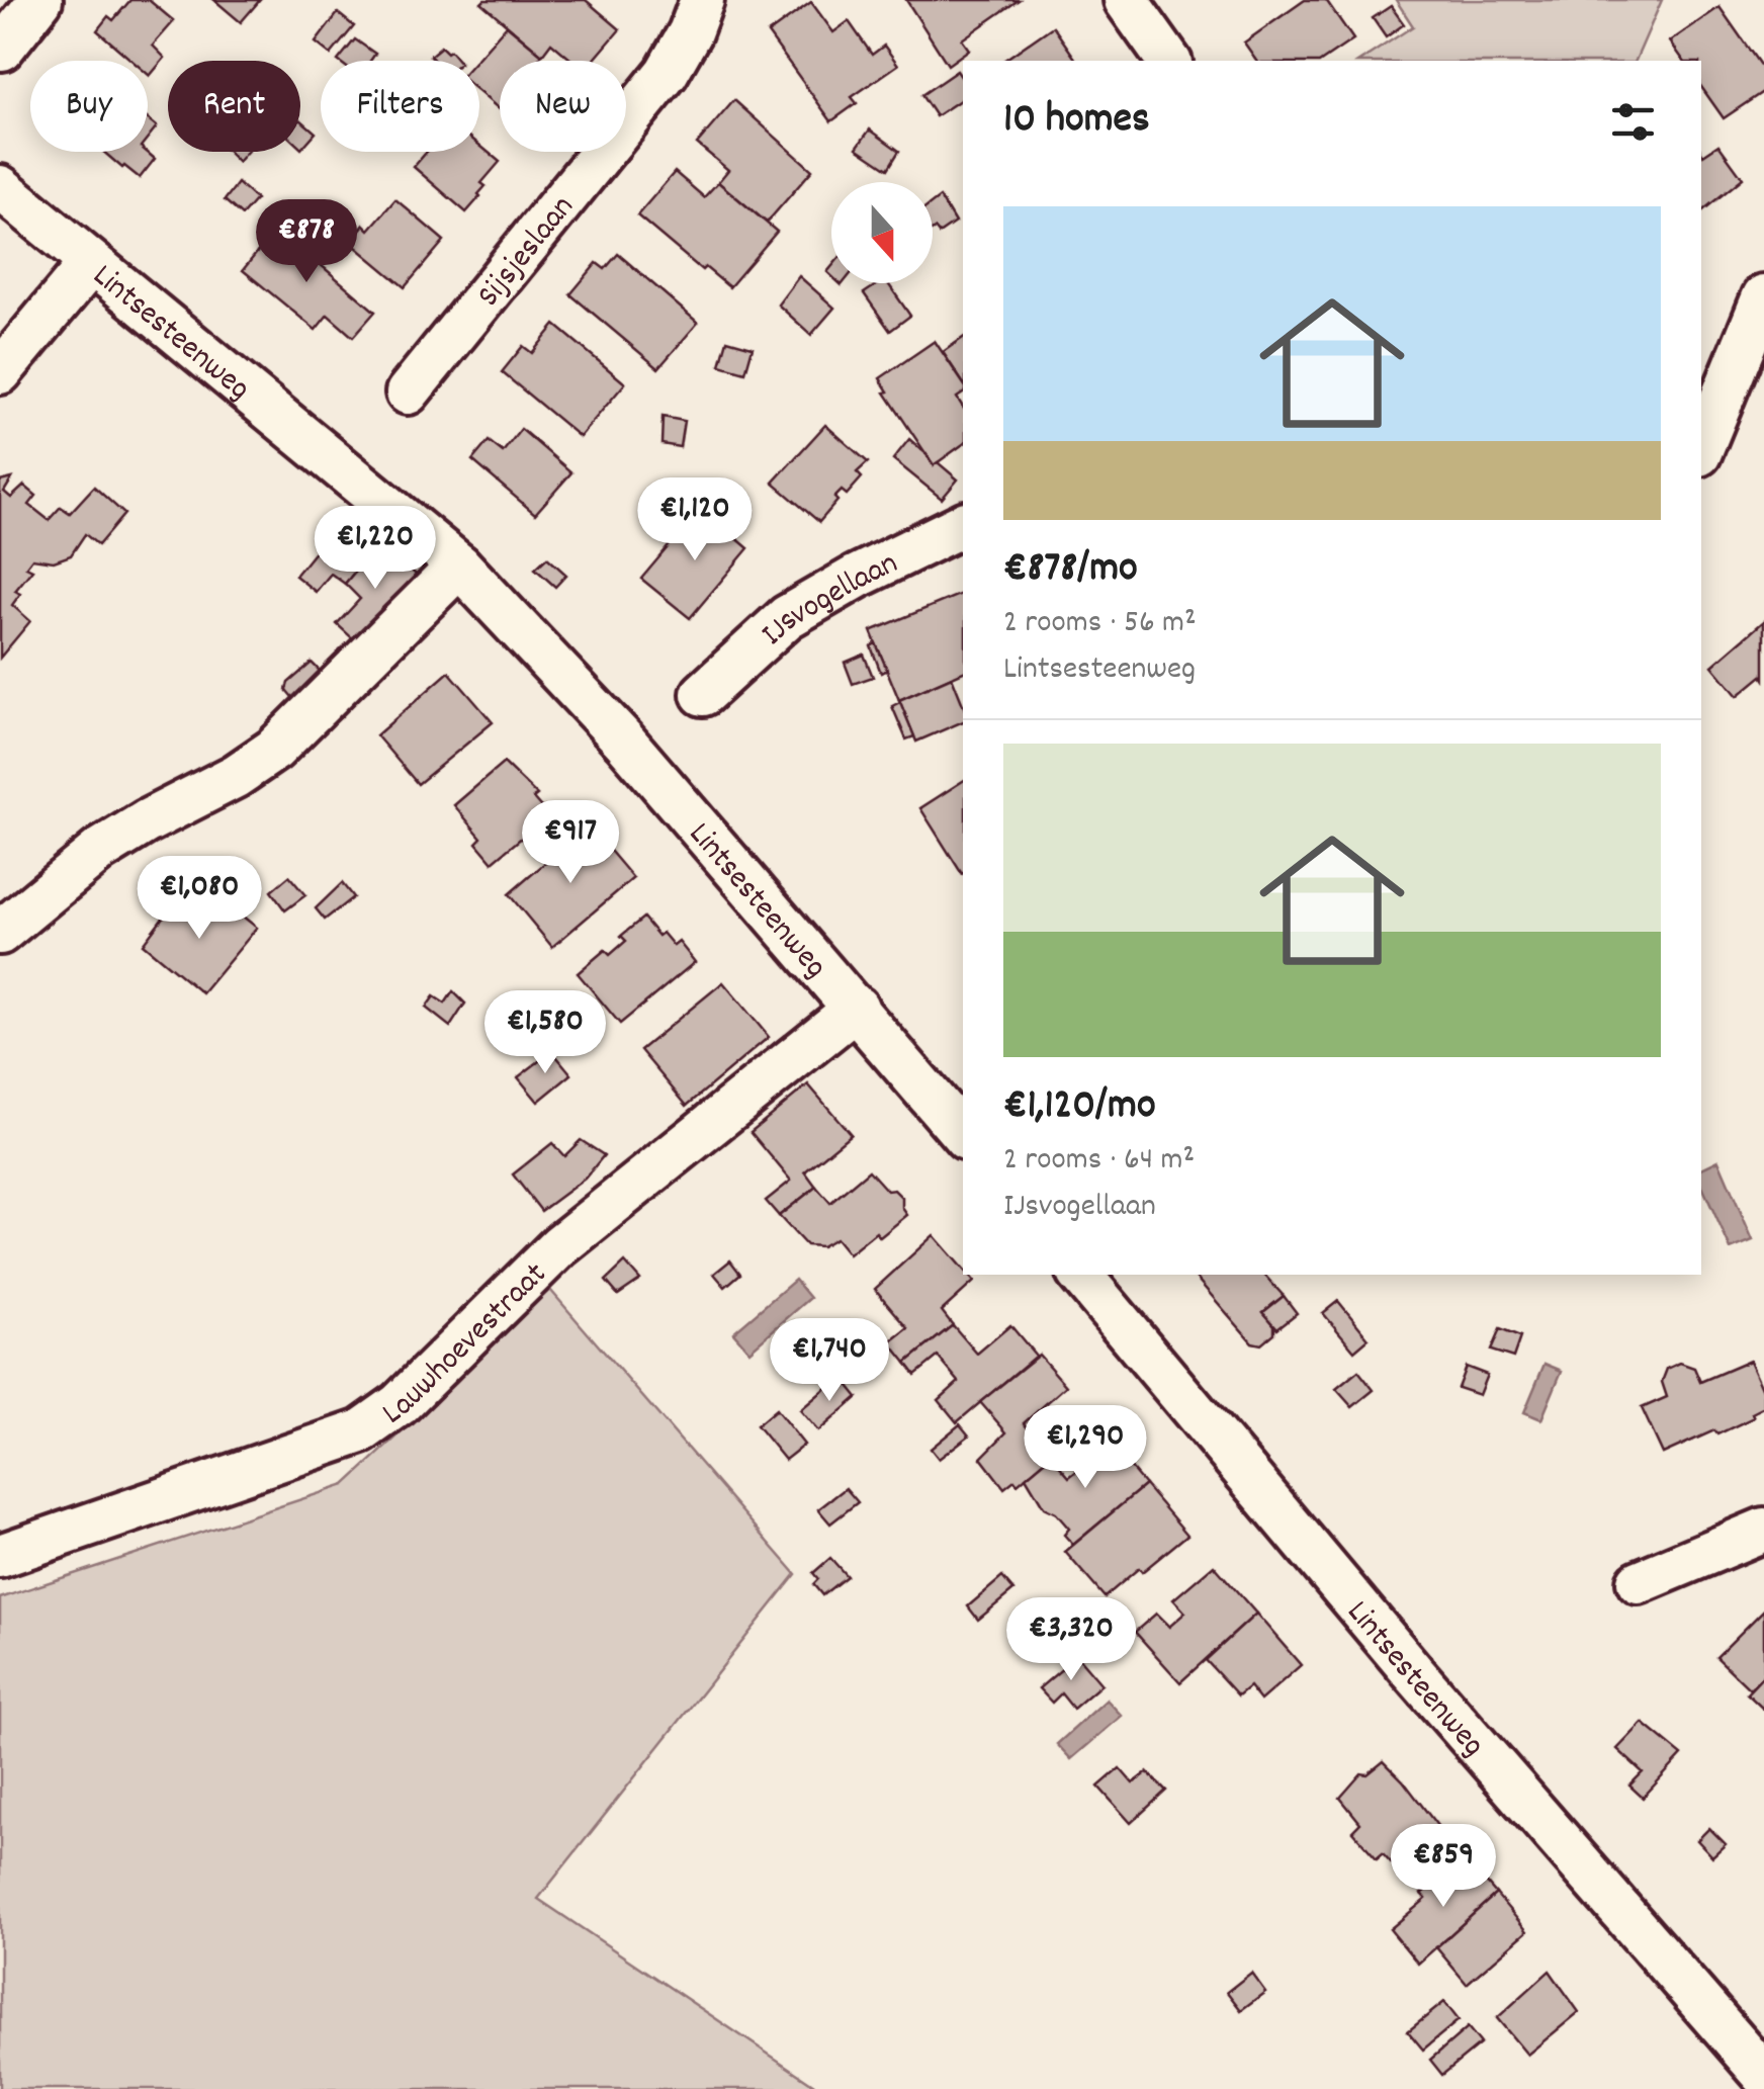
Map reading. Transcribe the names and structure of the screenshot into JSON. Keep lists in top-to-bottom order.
{
  "streets": {
    "street": [
      "Sijsjeslaan",
      "Lintsesteenweg",
      "IJsvogellaan",
      "Lauwhoevestraat"
    ]
  },
  "crossings": [
    ["Lintsesteenweg", "Lauwhoevestraat"]
  ],
  "north": "bottom",
  "page": {
    "chip": [
      "Buy",
      "Rent",
      "Filters",
      "New"
    ],
    "heading": "10 homes",
    "list": [
      {
        "name": "€878/mo",
        "note": "2 rooms · 56 m² · Lintsesteenweg"
      },
      {
        "name": "€1,120/mo",
        "note": "2 rooms · 64 m² · IJsvogellaan"
      }
    ],
    "price": [
      "€878",
      "€1,120",
      "€1,220",
      "€917",
      "€1,080",
      "€1,580",
      "€1,740",
      "€1,290",
      "€3,320",
      "€859"
    ]
  }
}
